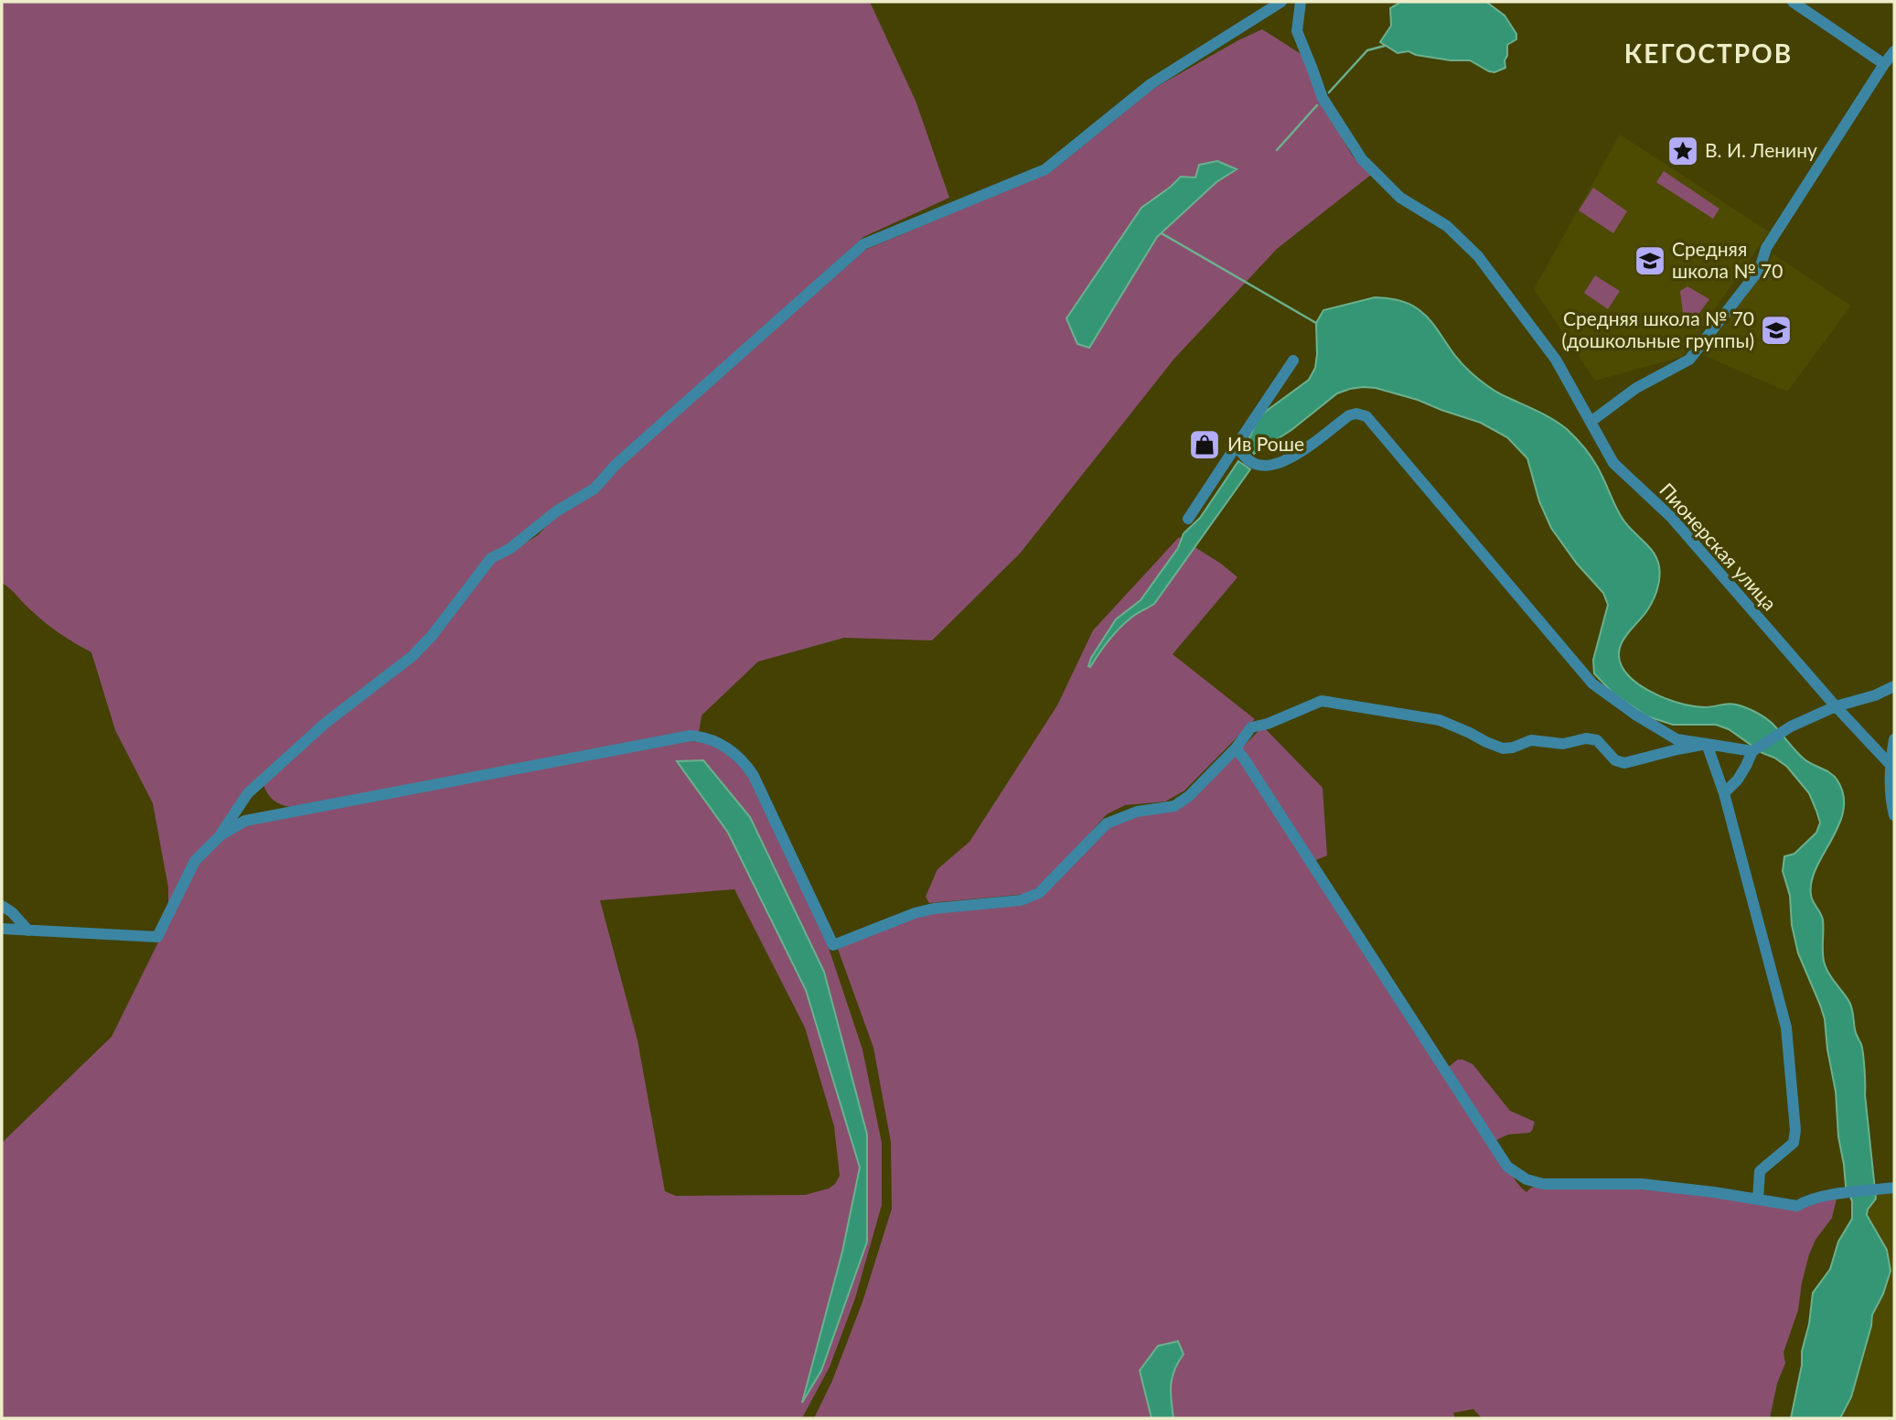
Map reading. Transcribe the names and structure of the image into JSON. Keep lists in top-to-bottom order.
{
  "streets": {
    "street": ["Пионерская улица"]
  },
  "districts": ["КЕГОСТРОВ"],
  "places": {
    "place": ["В. И. Ленину"],
    "school or university": ["Средняя школа № 70", "Средняя школа № 70 (дошкольные группы)"],
    "shop": ["Ив Роше"]
  }
}
